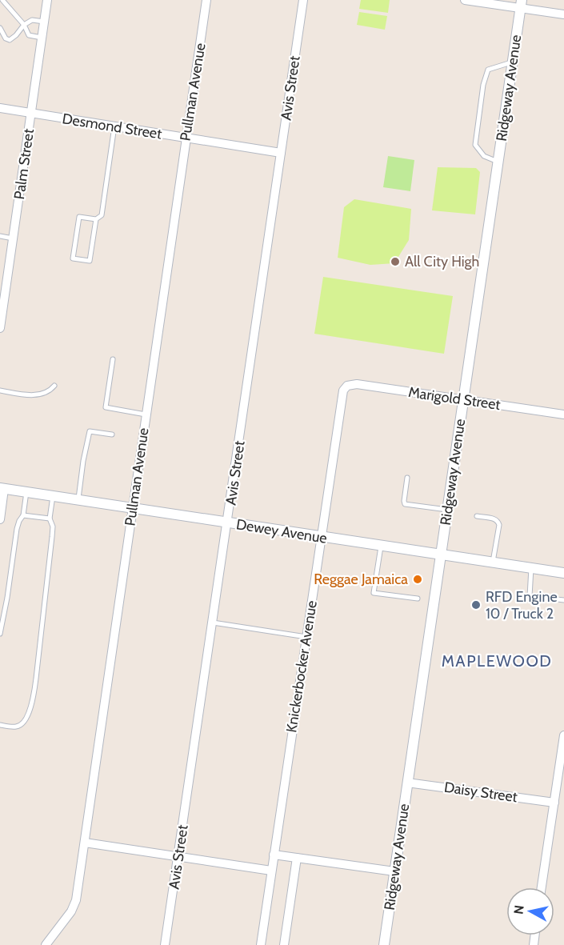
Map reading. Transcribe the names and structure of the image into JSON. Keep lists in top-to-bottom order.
{
  "streets": {
    "street": [
      "Avis Street",
      "Ridgeway Avenue",
      "Pullman Avenue",
      "Desmond Street",
      "Palm Street",
      "Marigold Street",
      "Dewey Avenue",
      "Knickerbocker Avenue",
      "Daisy Street"
    ]
  },
  "crossings": [
    ["Avis Street", "Desmond Street"],
    ["Avis Street", "Dewey Avenue"],
    ["Ridgeway Avenue", "Marigold Street"],
    ["Ridgeway Avenue", "Dewey Avenue"],
    ["Ridgeway Avenue", "Daisy Street"],
    ["Pullman Avenue", "Desmond Street"],
    ["Pullman Avenue", "Dewey Avenue"],
    ["Desmond Street", "Palm Street"],
    ["Marigold Street", "Knickerbocker Avenue"],
    ["Dewey Avenue", "Knickerbocker Avenue"]
  ],
  "districts": ["MAPLEWOOD"],
  "places": ["All City High", "Reggae Jamaica", "RFD Engine 10 / Truck 2"],
  "north": "left"
}
